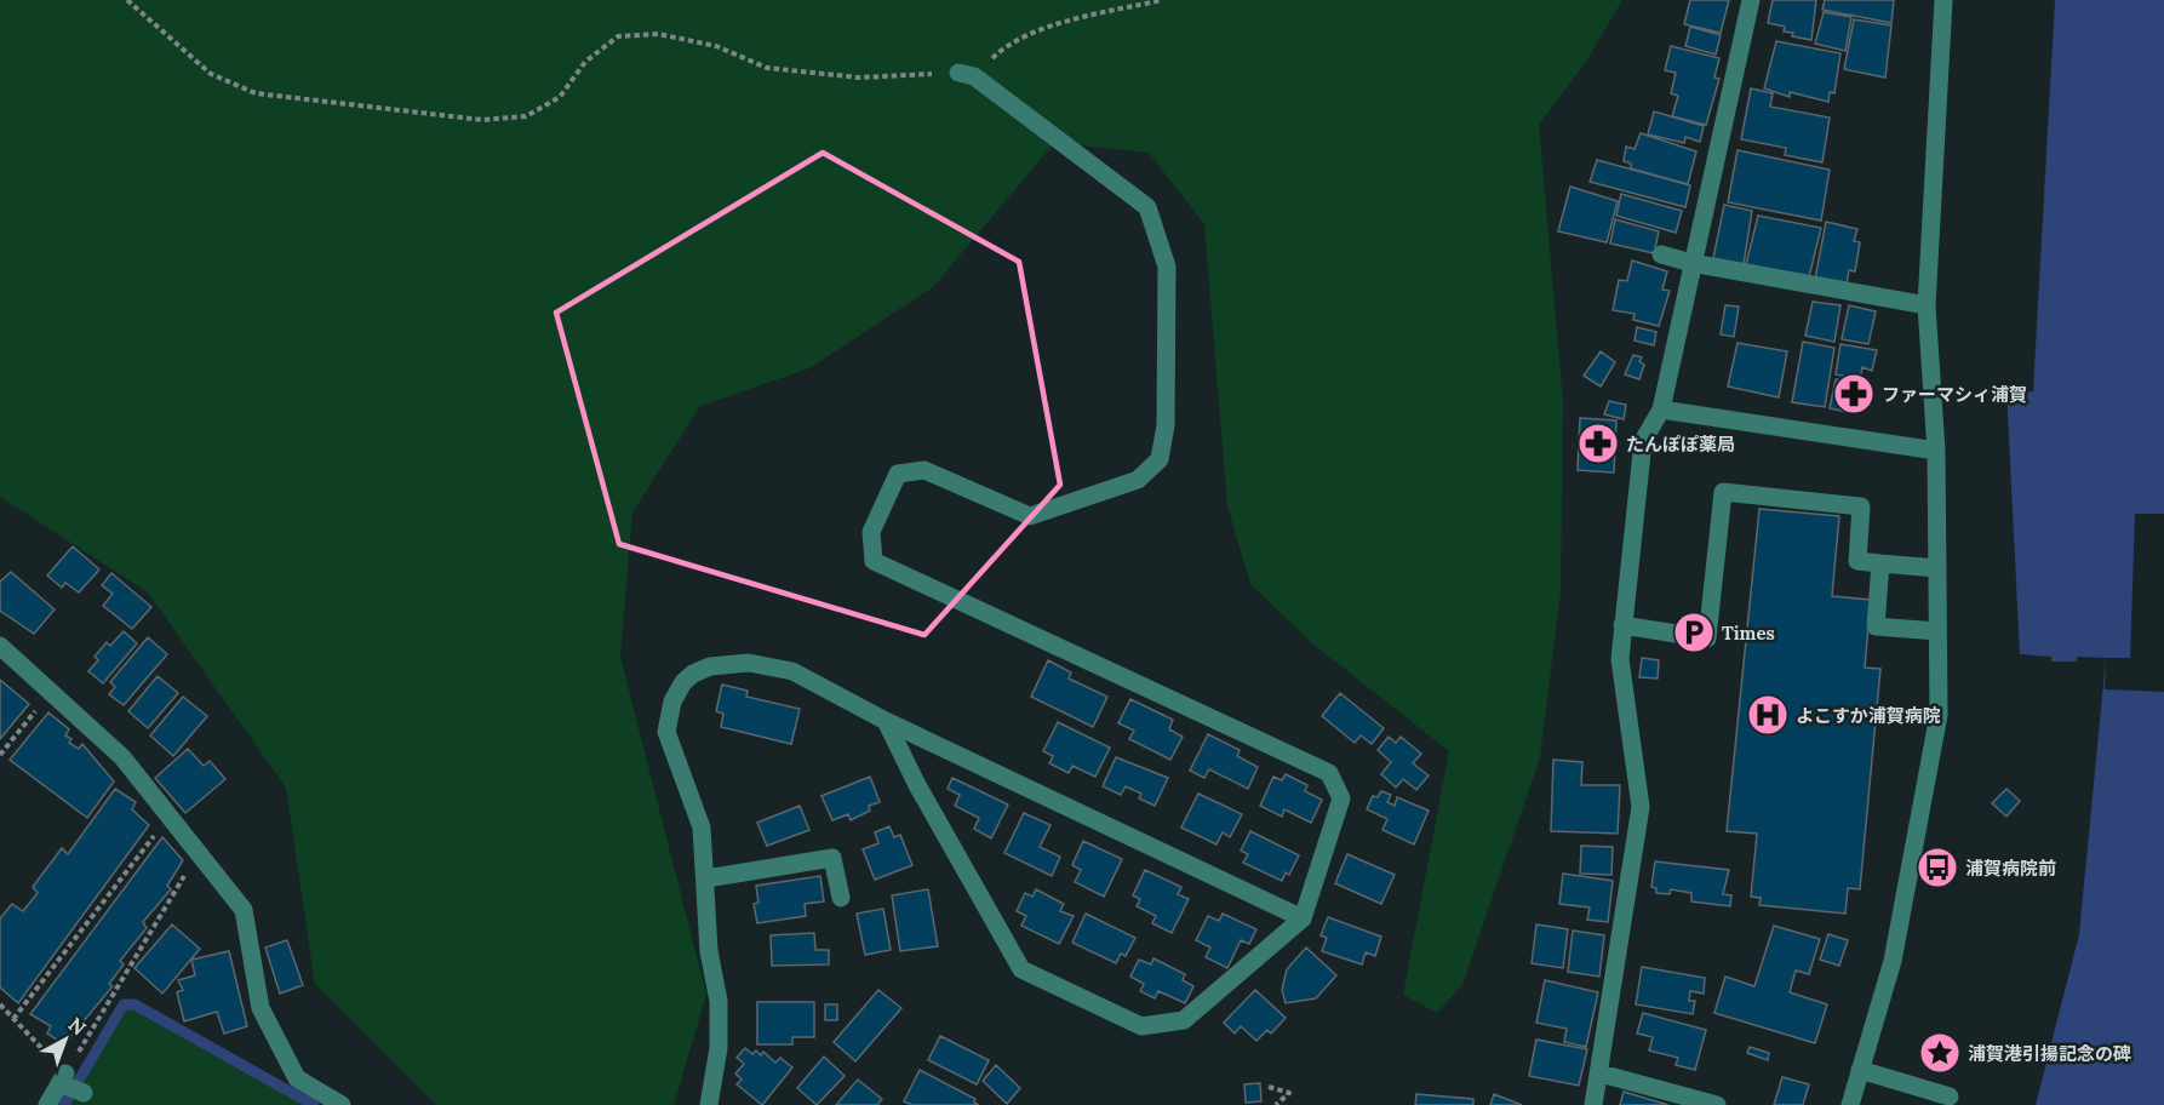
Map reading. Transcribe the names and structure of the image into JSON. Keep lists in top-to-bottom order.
{
  "places": {
    "pharmacy": ["ファーマシィ浦賀", "たんぽぽ薬局"],
    "parking": ["Times"],
    "hospital": ["よこすか浦賀病院"],
    "bus stop": ["浦賀病院前"],
    "place": ["浦賀港引揚記念の碑"]
  },
  "north": "top right"
}
